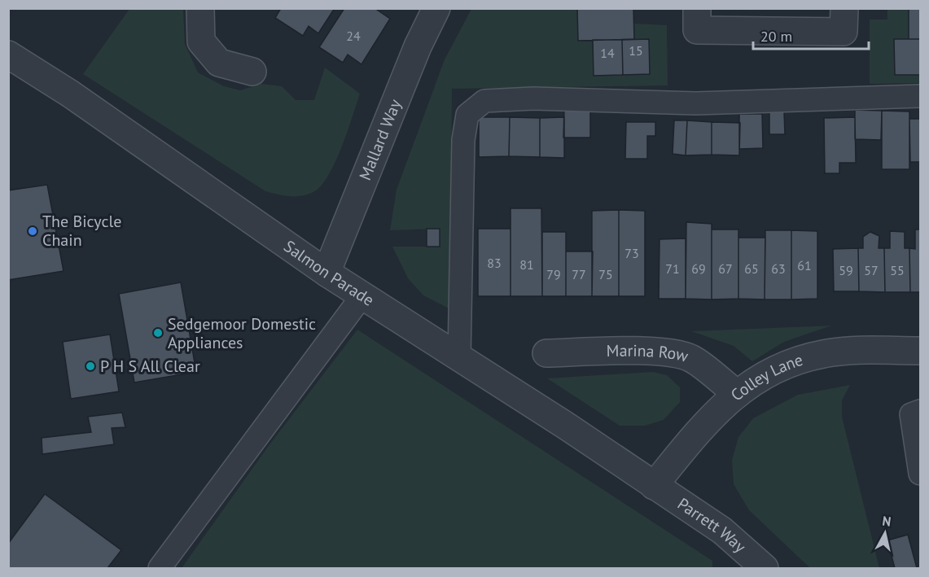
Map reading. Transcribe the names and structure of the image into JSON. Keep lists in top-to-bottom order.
{
  "streets": {
    "street": [
      "Mallard Way",
      "Salmon Parade",
      "Marina Row",
      "Colley Lane",
      "Parrett Way"
    ]
  },
  "crossings": [
    ["Mallard Way", "Salmon Parade"],
    ["Salmon Parade", "Colley Lane"],
    ["Salmon Parade", "Parrett Way"],
    ["Marina Row", "Colley Lane"],
    ["Colley Lane", "Parrett Way"]
  ],
  "places": ["The Bicycle Chain", "Sedgemoor Domestic Appliances", "P H S All Clear"],
  "house_numbers": [
    "24",
    "15",
    "14",
    "73",
    "83",
    "81",
    "61",
    "71",
    "69",
    "67",
    "65",
    "63",
    "59",
    "57",
    "55",
    "79",
    "77",
    "75"
  ],
  "scale_bar": "20 m",
  "north": "top"
}
